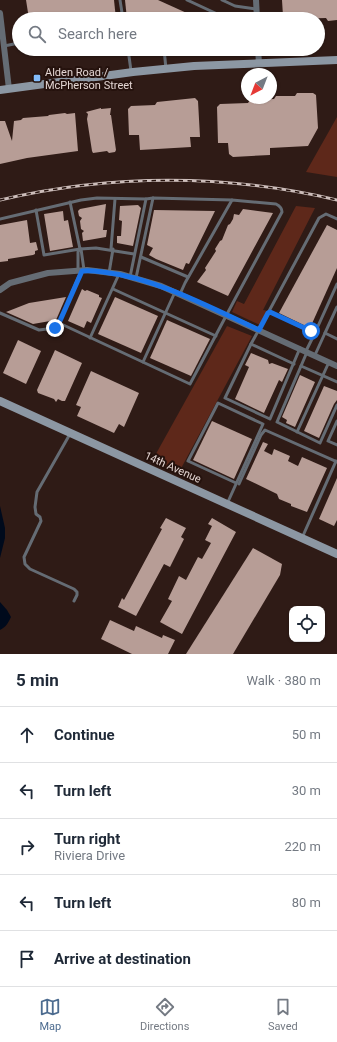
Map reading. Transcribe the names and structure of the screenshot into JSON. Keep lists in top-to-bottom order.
{
  "streets": {
    "main road": ["14th Avenue"]
  },
  "places": {
    "transit": ["Alden Road / McPherson Street"]
  },
  "north": "bottom left",
  "page": {
    "search": "Search here",
    "heading": ["5 min", "Walk · 380 m"],
    "list": [
      ["Continue", "50 m"],
      ["Turn left", "30 m"],
      ["Turn right", "Riviera Drive", "220 m"],
      ["Turn left", "80 m"],
      "Arrive at destination"
    ],
    "nav": ["Map", "Directions", "Saved"]
  }
}
